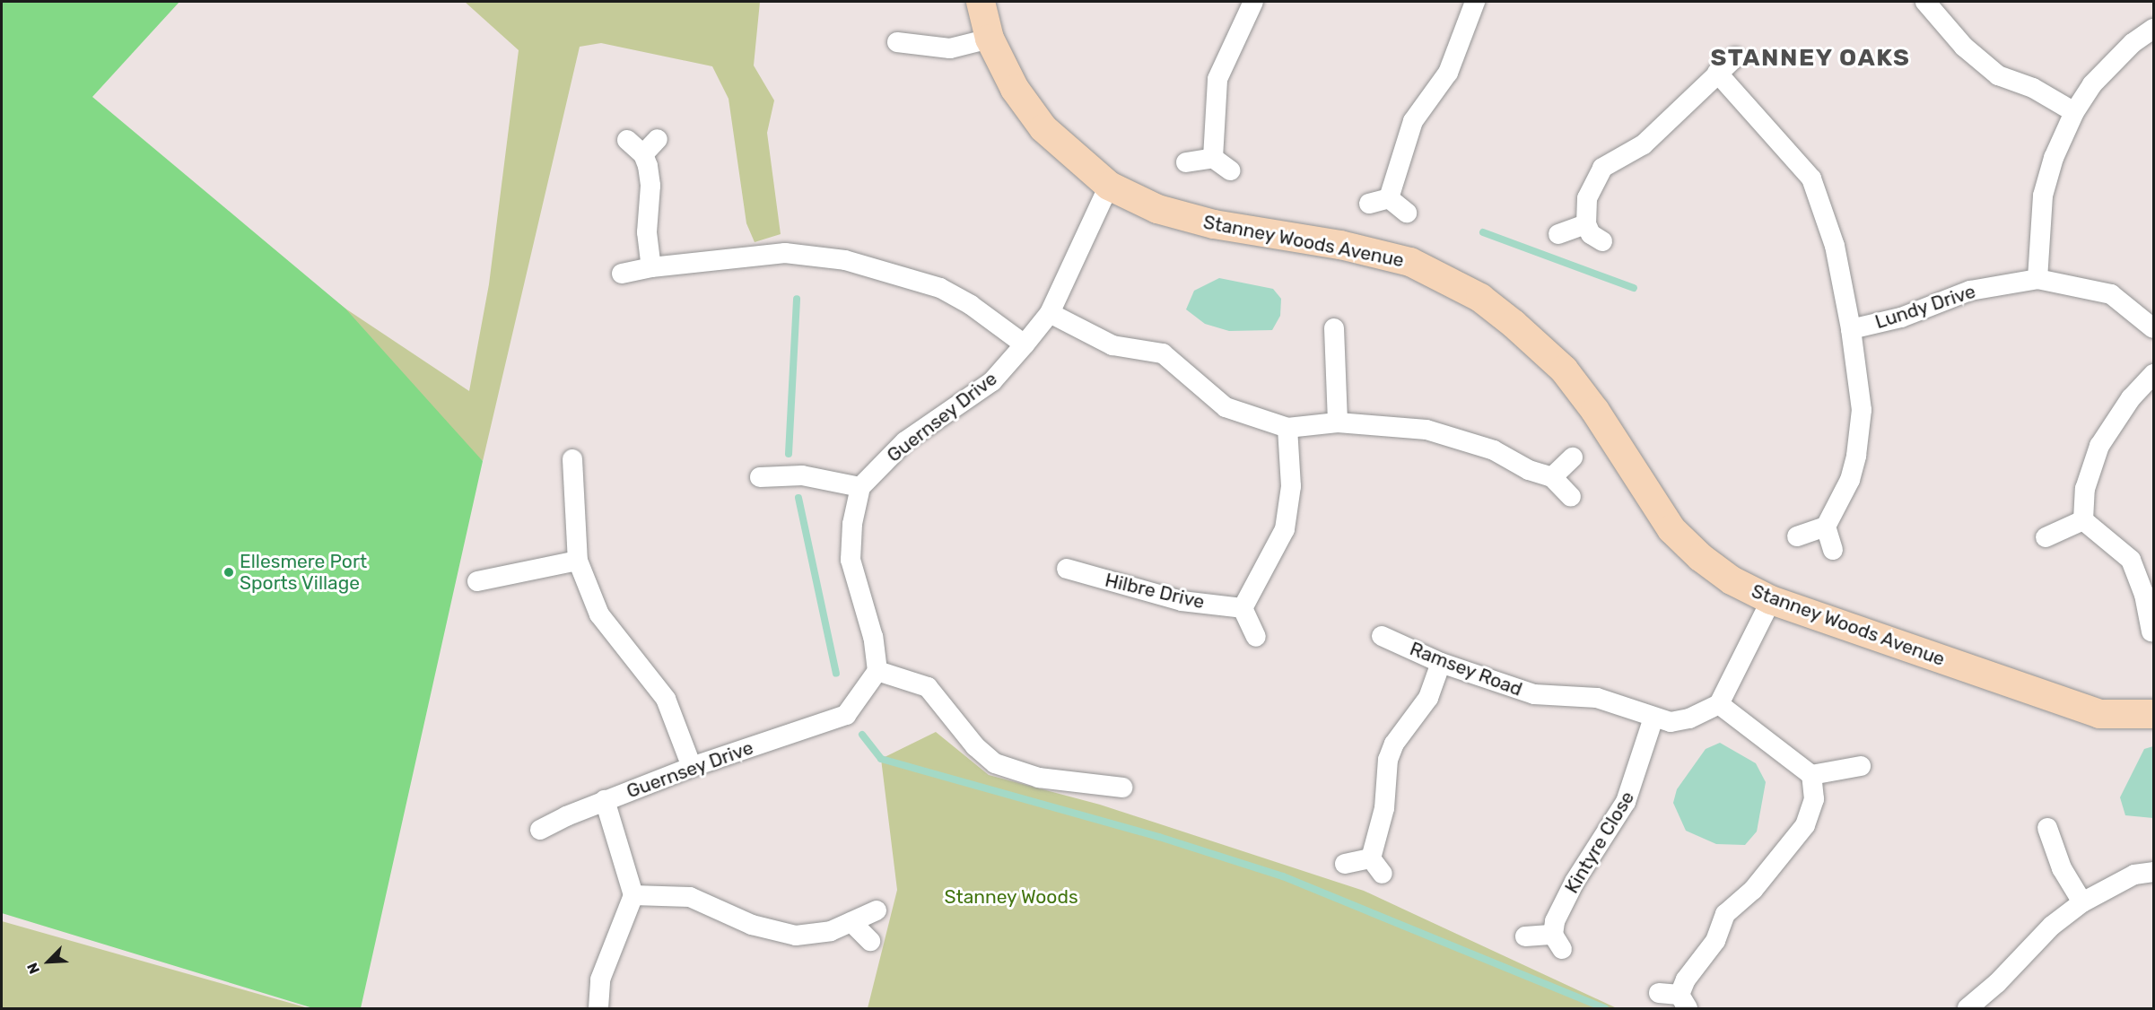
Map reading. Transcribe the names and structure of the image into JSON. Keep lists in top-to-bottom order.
{
  "streets": {
    "street": [
      "Stanney Woods Avenue",
      "Lundy Drive",
      "Guernsey Drive",
      "Hilbre Drive",
      "Ramsey Road",
      "Kintyre Close"
    ]
  },
  "crossings": [
    ["Stanney Woods Avenue", "Guernsey Drive"],
    ["Ramsey Road", "Kintyre Close"]
  ],
  "districts": ["STANNEY OAKS"],
  "parks": ["Stanney Woods"],
  "places": ["Ellesmere Port Sports Village"],
  "north": "bottom left"
}
